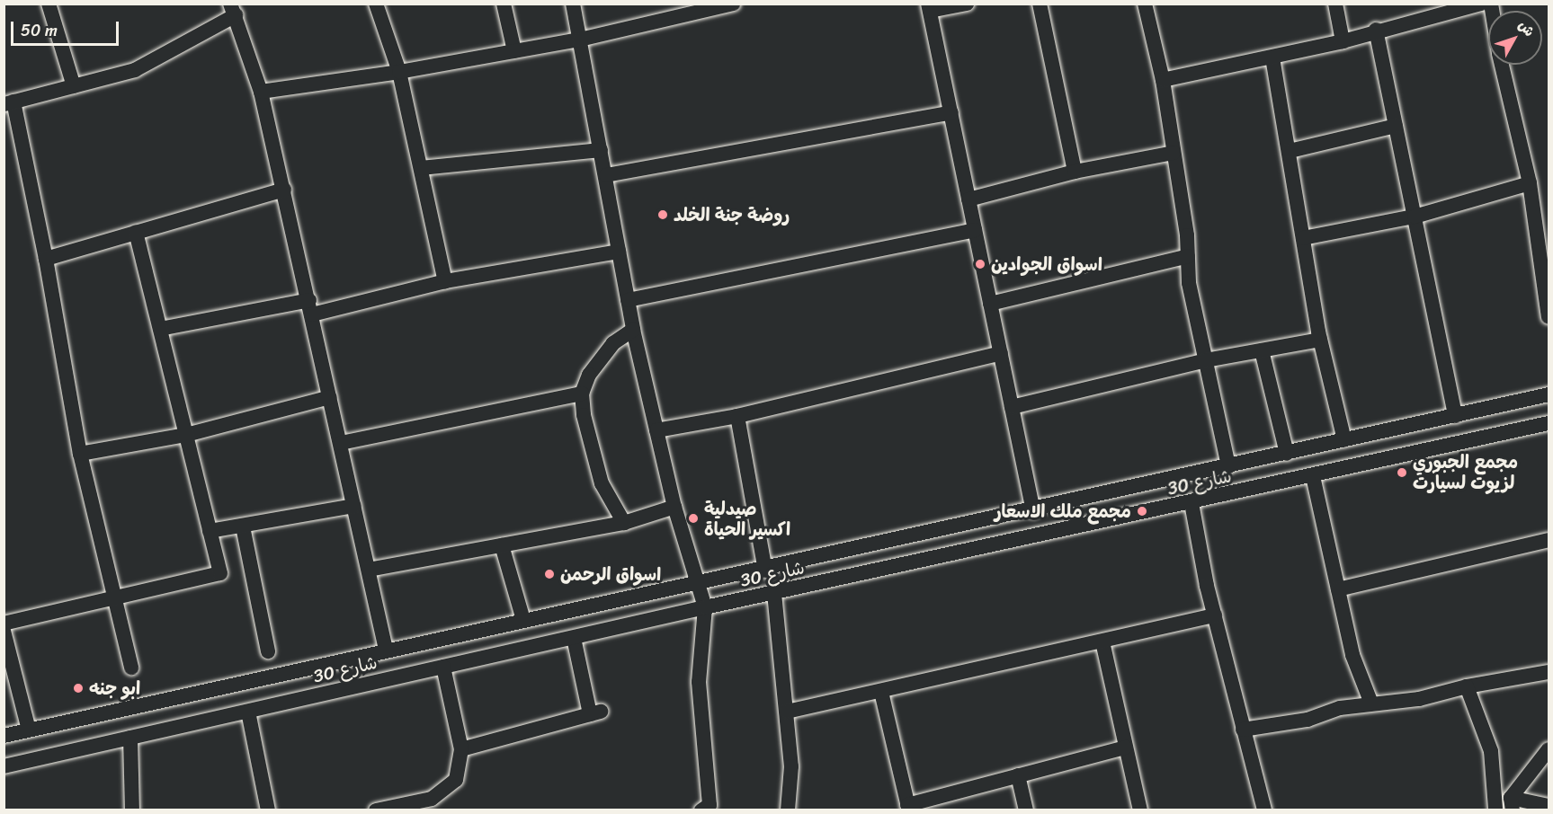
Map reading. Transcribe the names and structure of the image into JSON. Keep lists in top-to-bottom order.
{
  "streets": {
    "street": ["شارع 30"]
  },
  "places": [
    "روضة جنة الخلد",
    "اسواق الجوادين",
    "مجمع الجبوري لزيوت لسيارت",
    "مجمع ملك الاسعار",
    "صيدلية اكسير الحياة",
    "اسواق الرحمن",
    "ابو جنه"
  ],
  "scale_bar": "50 m",
  "north": "top right"
}
